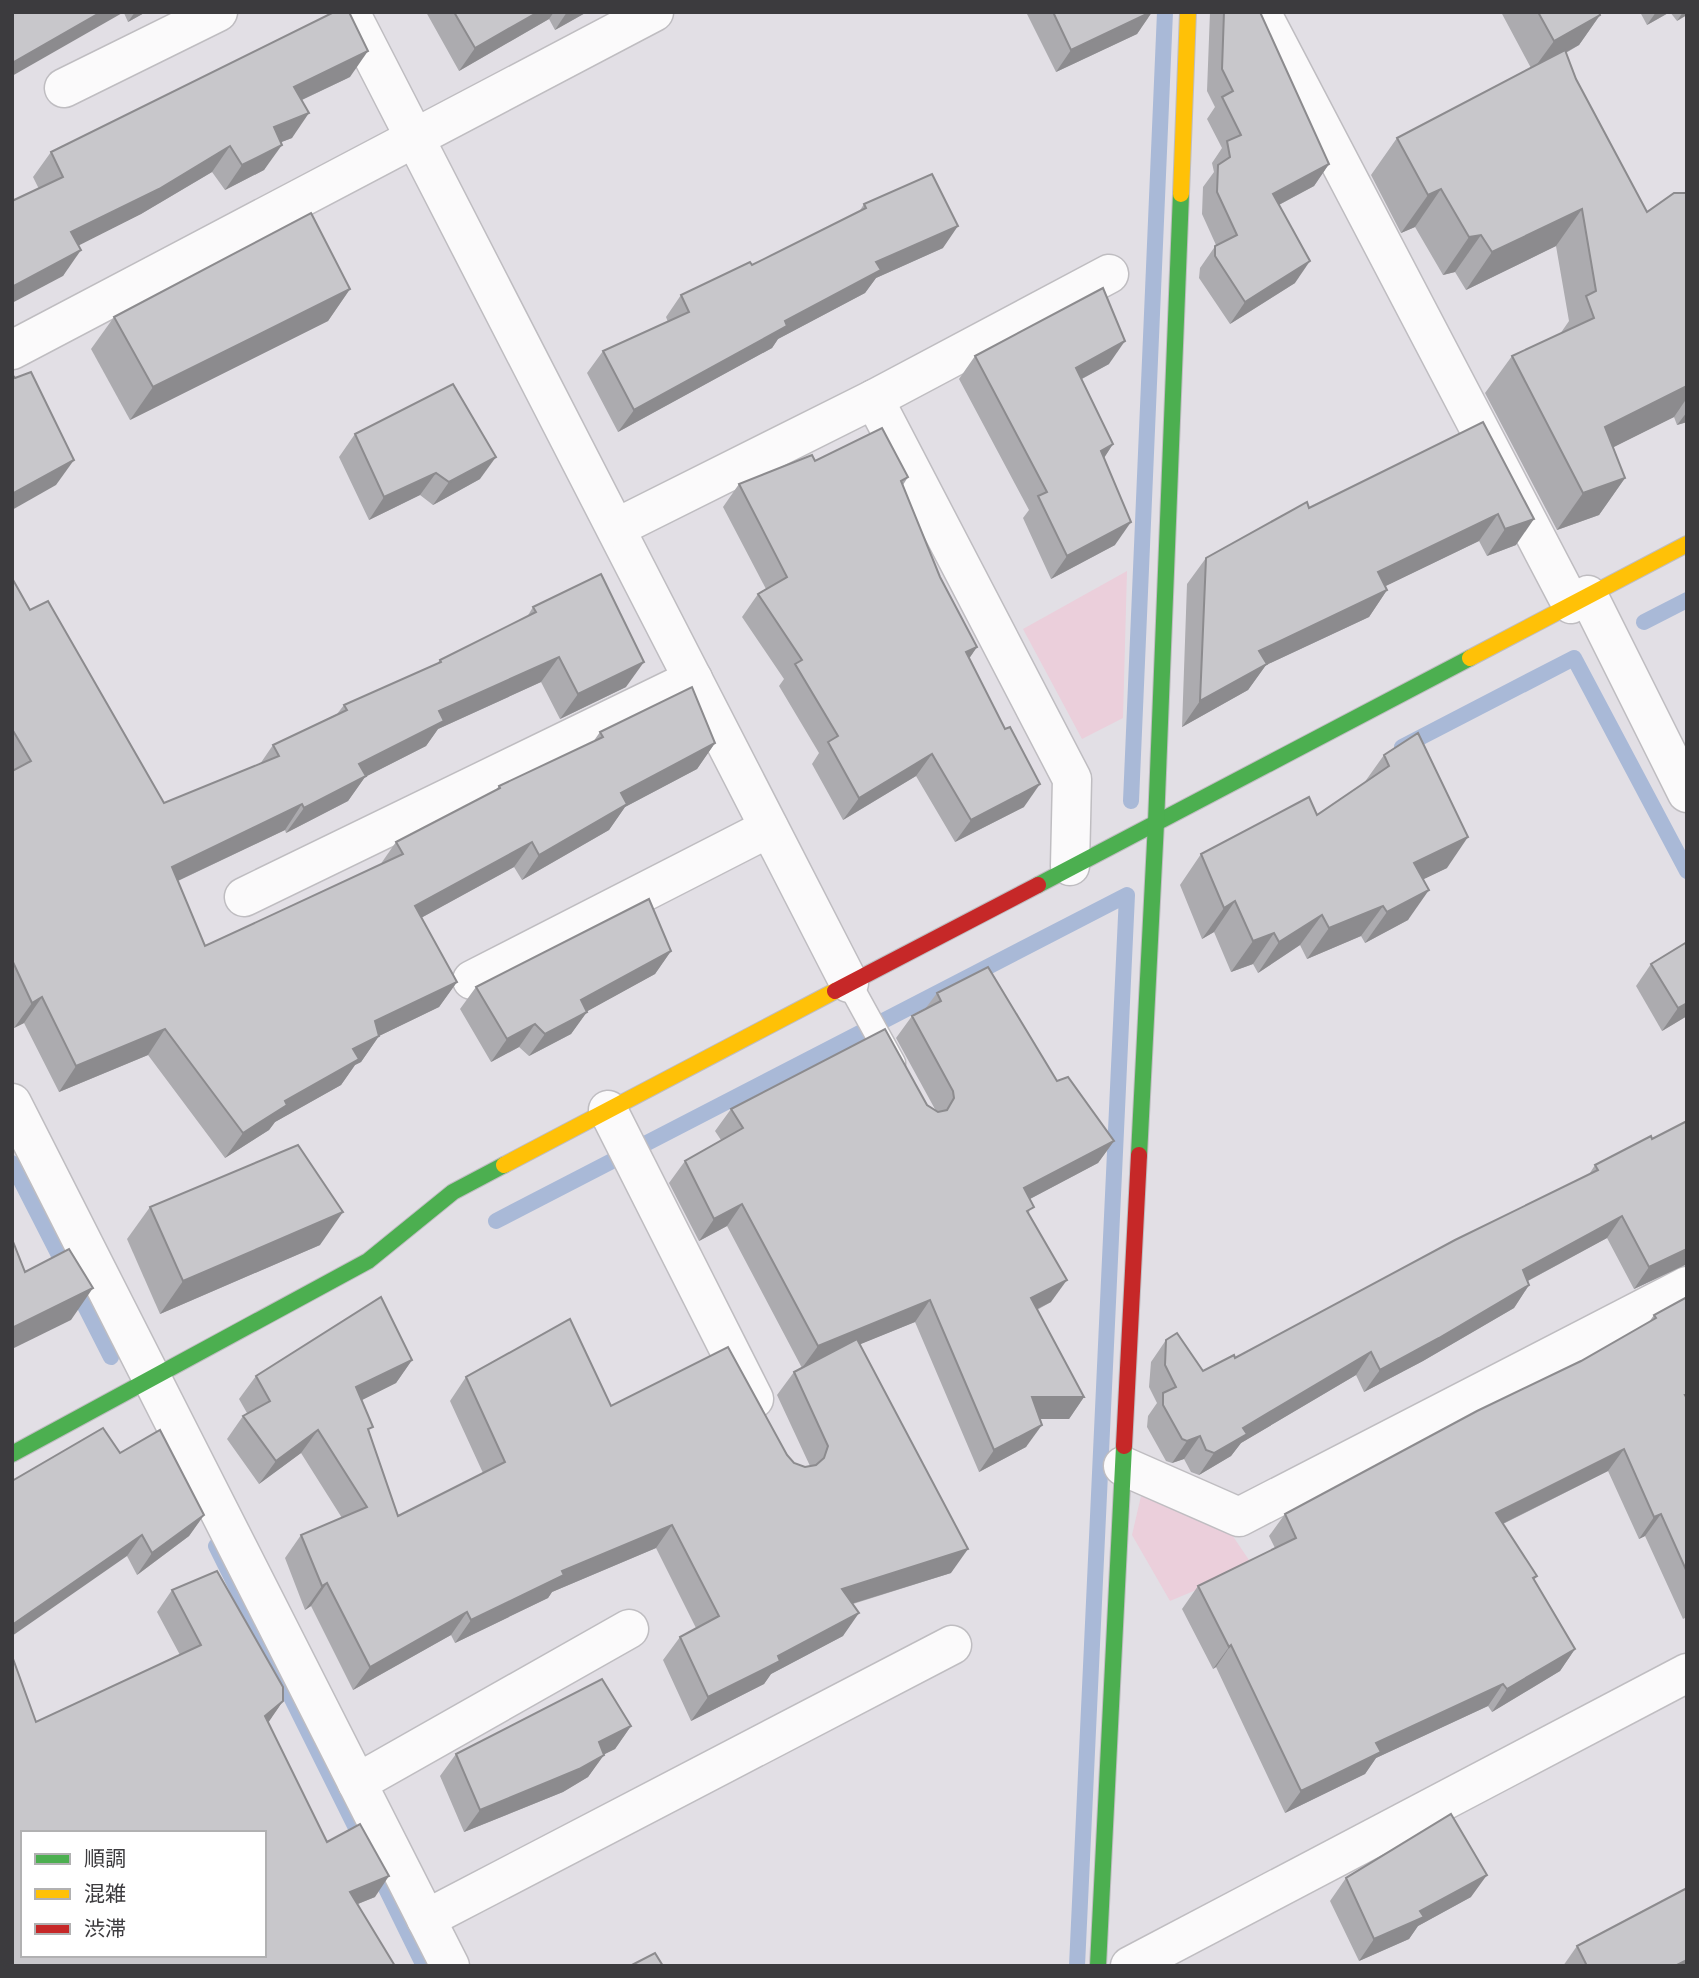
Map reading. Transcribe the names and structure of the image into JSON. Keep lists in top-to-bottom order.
{
  "legend": ["順調", "混雑", "渋滞"]
}
